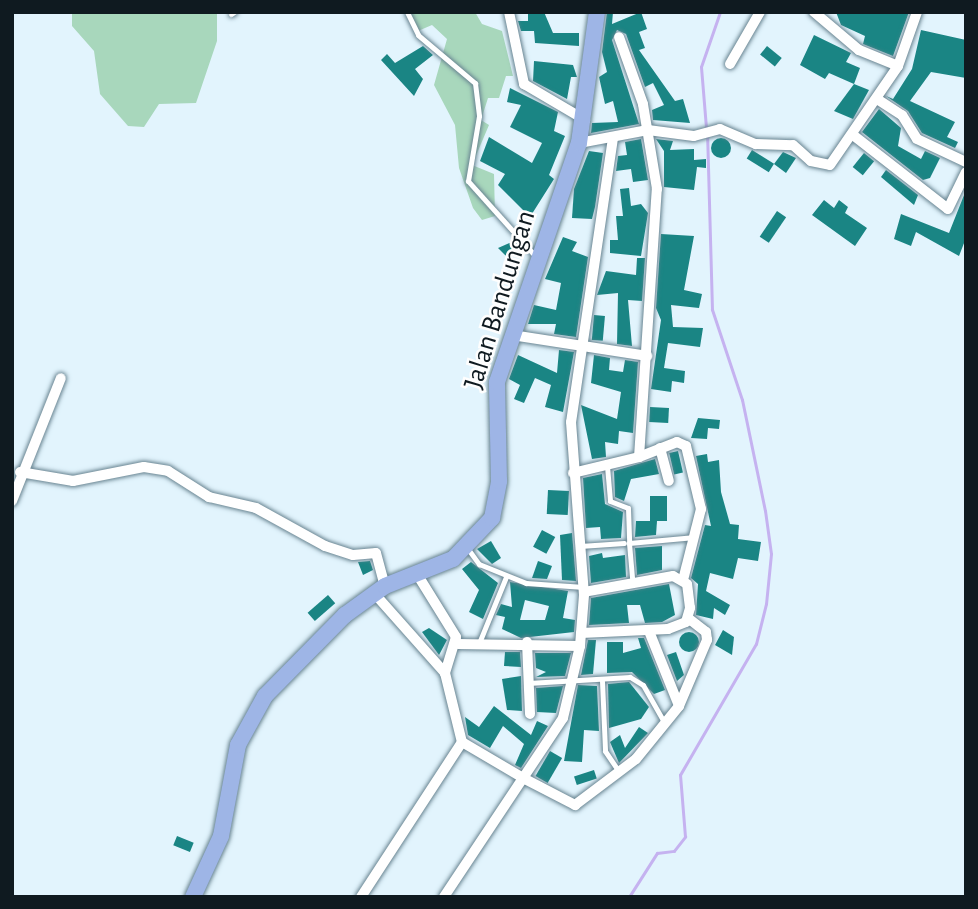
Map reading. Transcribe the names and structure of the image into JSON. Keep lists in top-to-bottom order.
{
  "streets": {
    "main road": ["Jalan Bandungan"]
  }
}
